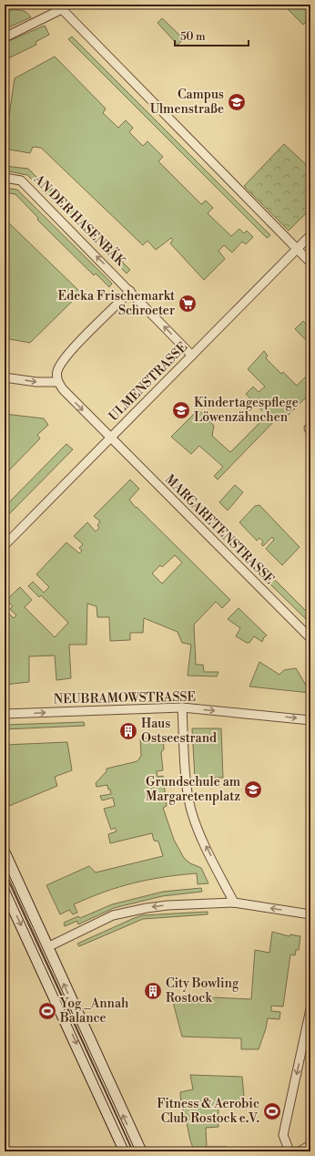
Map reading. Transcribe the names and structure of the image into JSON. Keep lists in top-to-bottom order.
{
  "streets": {
    "street": [
      "AN DER HASENBÄK",
      "ULMENSTRASSE",
      "MARGARETENSTRASSE",
      "NEUBRAMOWSTRASSE"
    ]
  },
  "crossings": [
    ["AN DER HASENBÄK", "ULMENSTRASSE"],
    ["ULMENSTRASSE", "MARGARETENSTRASSE"]
  ],
  "one_way": ["AN DER HASENBÄK", "NEUBRAMOWSTRASSE"],
  "places": {
    "school or university": ["Campus Ulmenstraße", "Kindertagespflege Löwenzähnchen", "Grundschule am Margaretenplatz"],
    "supermarket": ["Edeka Frischemarkt Schroeter"],
    "building": ["Haus Ostseestrand", "City Bowling Rostock"],
    "sports": ["Yog _Annah Balance", "Fitness & Aerobic Club Rostock e.V."]
  },
  "scale_bar": "50 m"
}
